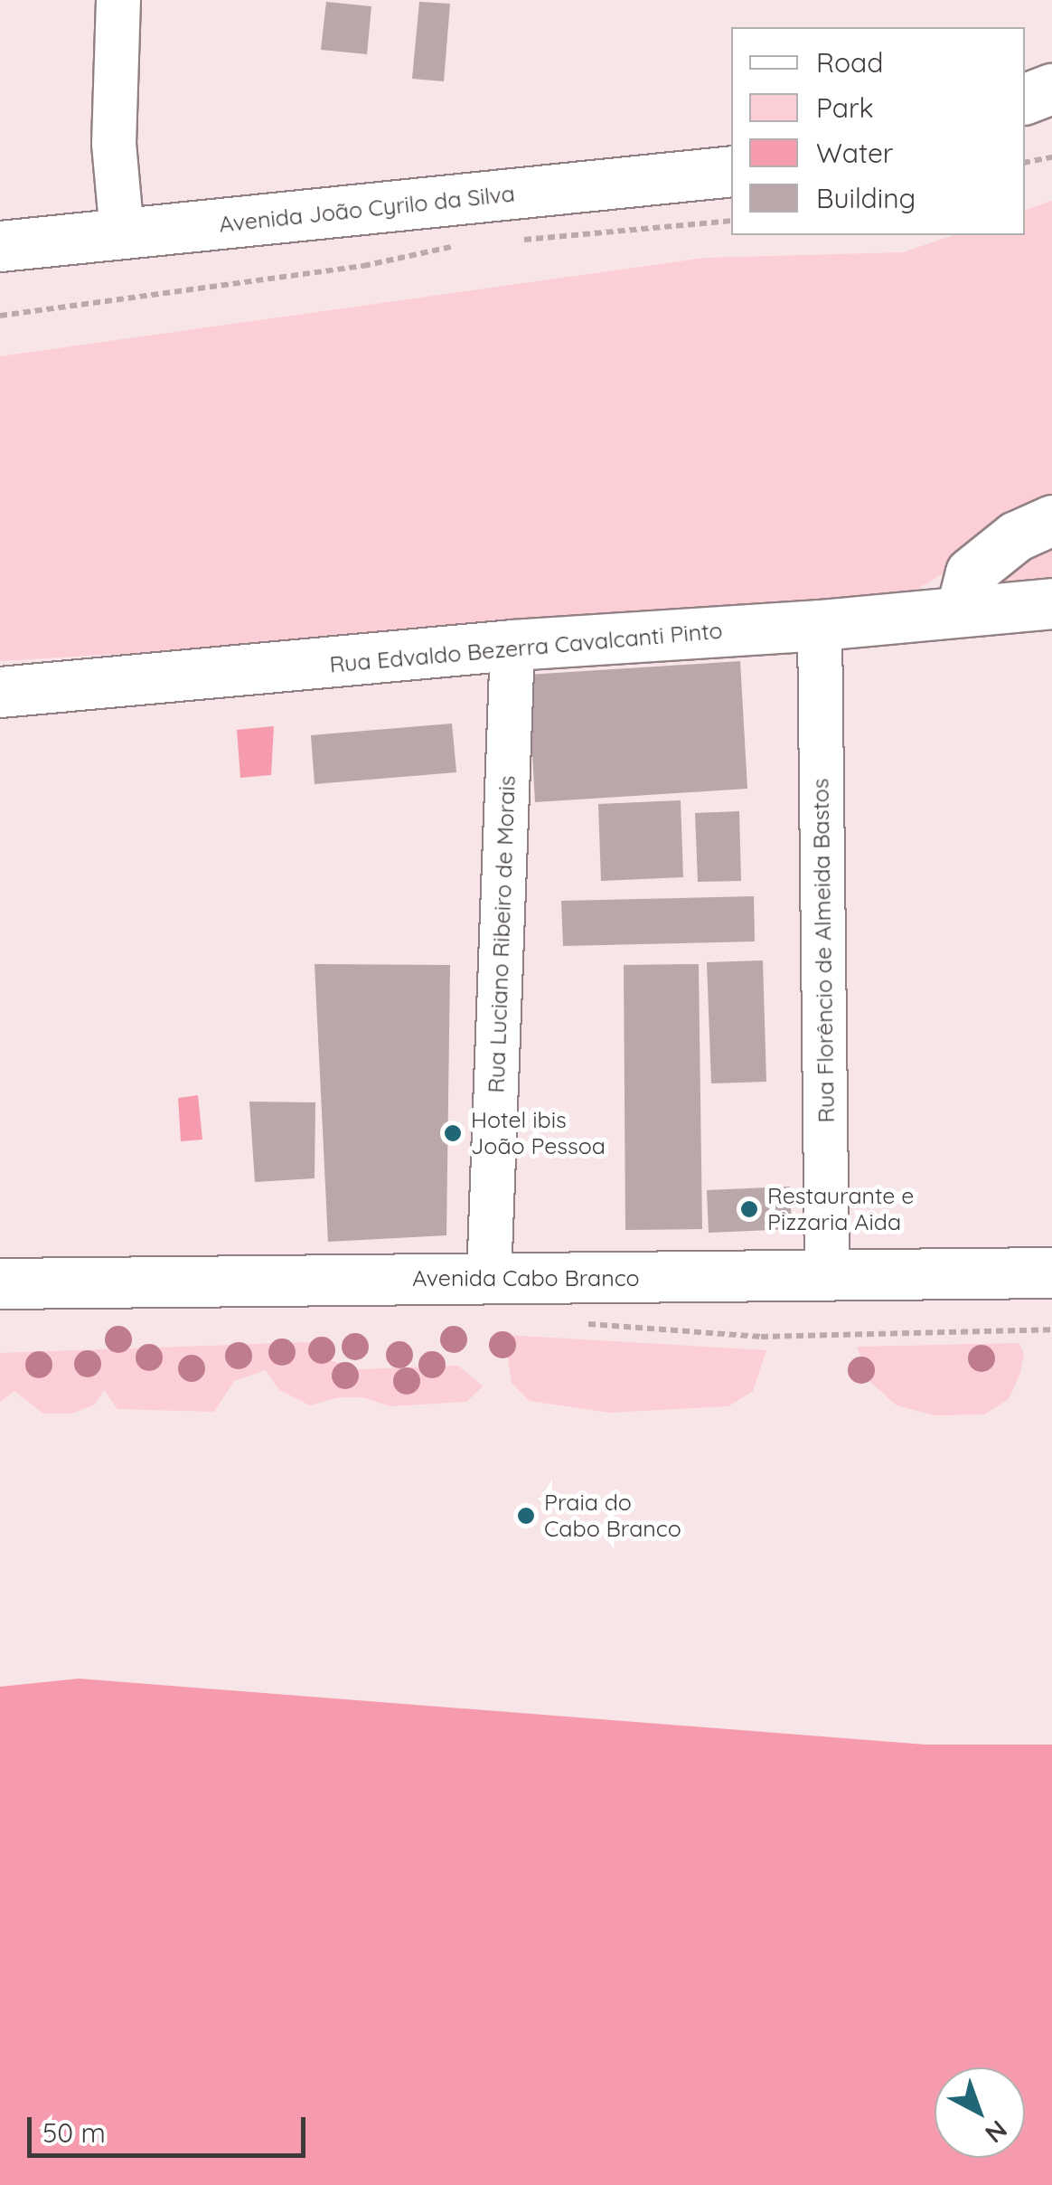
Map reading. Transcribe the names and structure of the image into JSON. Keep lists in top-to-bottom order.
{
  "streets": {
    "main road": ["Avenida João Cyrilo da Silva", "Rua Edvaldo Bezerra Cavalcanti Pinto", "Avenida Cabo Branco"],
    "street": ["Rua Luciano Ribeiro de Morais", "Rua Florêncio de Almeida Bastos"]
  },
  "crossings": [
    ["Rua Edvaldo Bezerra Cavalcanti Pinto", "Rua Luciano Ribeiro de Morais"],
    ["Rua Edvaldo Bezerra Cavalcanti Pinto", "Rua Florêncio de Almeida Bastos"],
    ["Rua Luciano Ribeiro de Morais", "Avenida Cabo Branco"],
    ["Rua Florêncio de Almeida Bastos", "Avenida Cabo Branco"]
  ],
  "places": ["Hotel ibis João Pessoa", "Restaurante e Pizzaria Aida", "Praia do Cabo Branco"],
  "legend": [
    "Road",
    "Park",
    "Water",
    "Building"
  ],
  "scale_bar": "50 m",
  "north": "bottom right"
}
